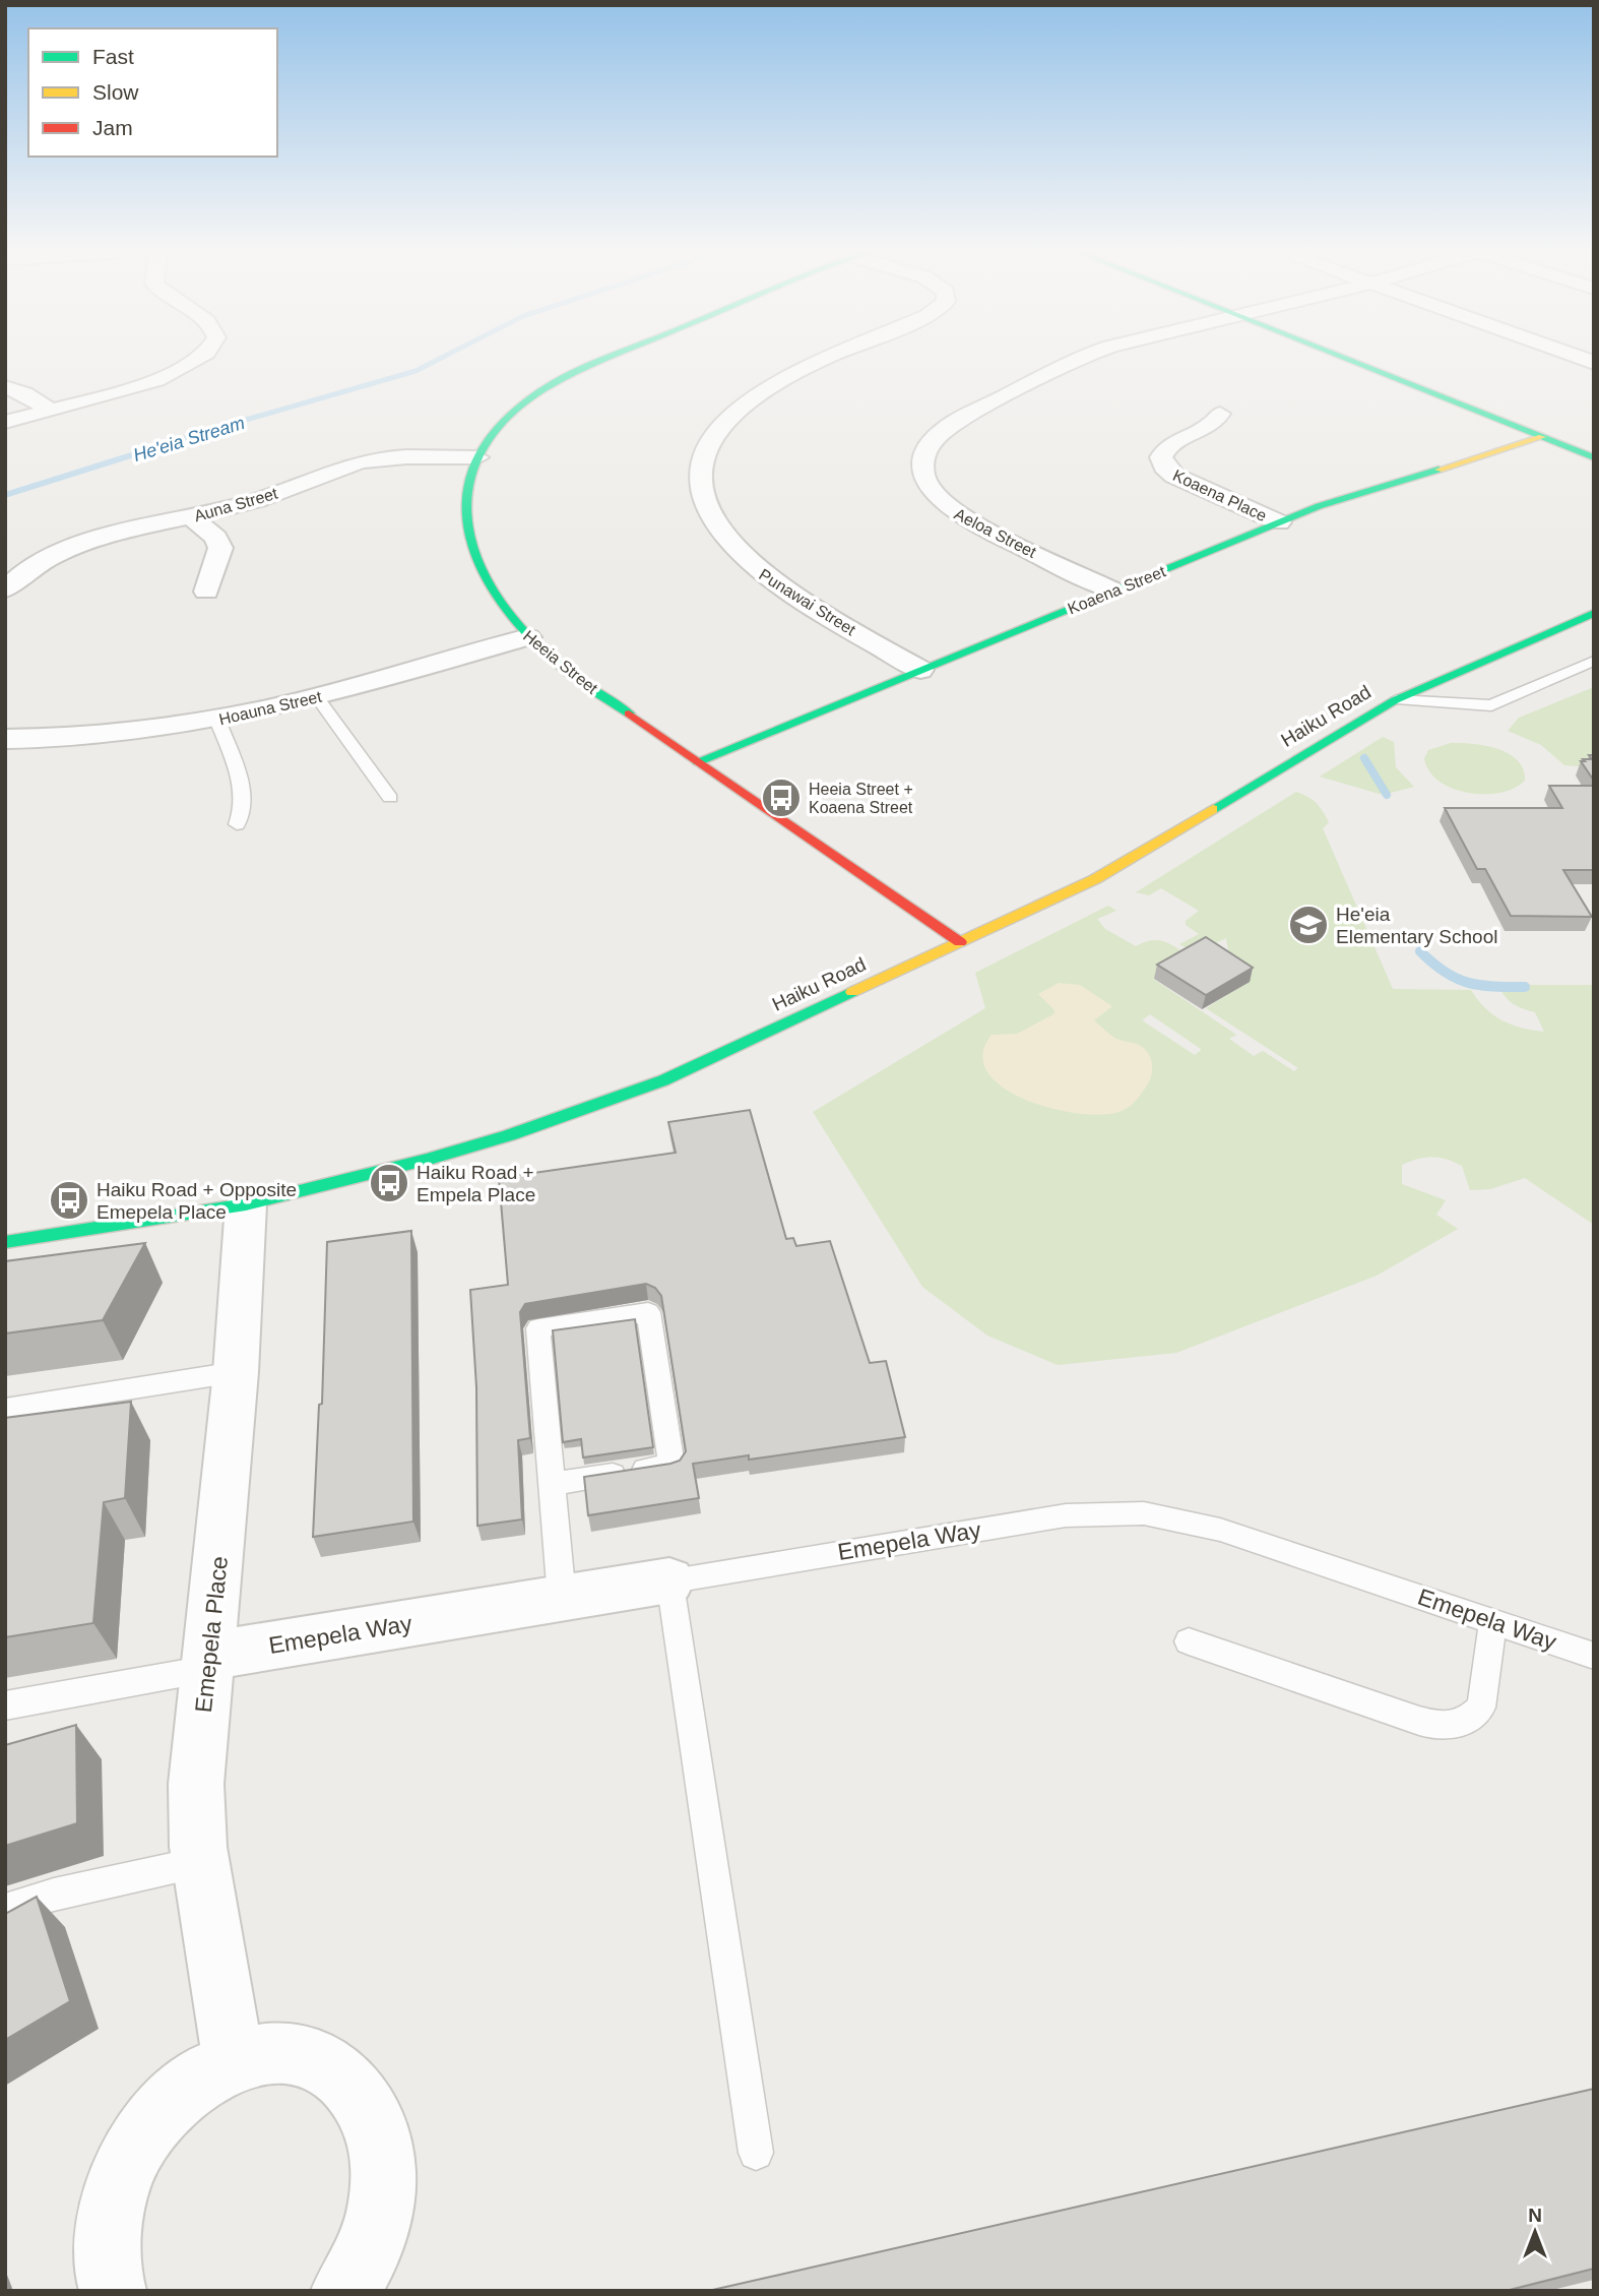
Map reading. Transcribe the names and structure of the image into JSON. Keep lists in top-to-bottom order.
{
  "streets": {
    "street": [
      "Koaena Place",
      "Auna Street",
      "Aeloa Street",
      "Koaena Street",
      "Punawai Street",
      "Heeia Street",
      "Hoauna Street",
      "Haiku Road",
      "Emepela Way",
      "Emepela Place"
    ]
  },
  "crossings": [
    ["Koaena Place", "Koaena Street"],
    ["Auna Street", "Heeia Street"],
    ["Aeloa Street", "Koaena Street"],
    ["Koaena Street", "Punawai Street"],
    ["Koaena Street", "Heeia Street"],
    ["Heeia Street", "Hoauna Street"],
    ["Heeia Street", "Haiku Road"],
    ["Haiku Road", "Emepela Place"],
    ["Emepela Way", "Emepela Place"]
  ],
  "water": ["He'eia Stream"],
  "places": {
    "bus stop": ["Heeia Street + Koaena Street", "Haiku Road + Empela Place", "Haiku Road + Opposite Emepela Place"],
    "school or university": ["He'eia Elementary School"]
  },
  "legend": ["Fast", "Slow", "Jam"],
  "north": "top"
}
